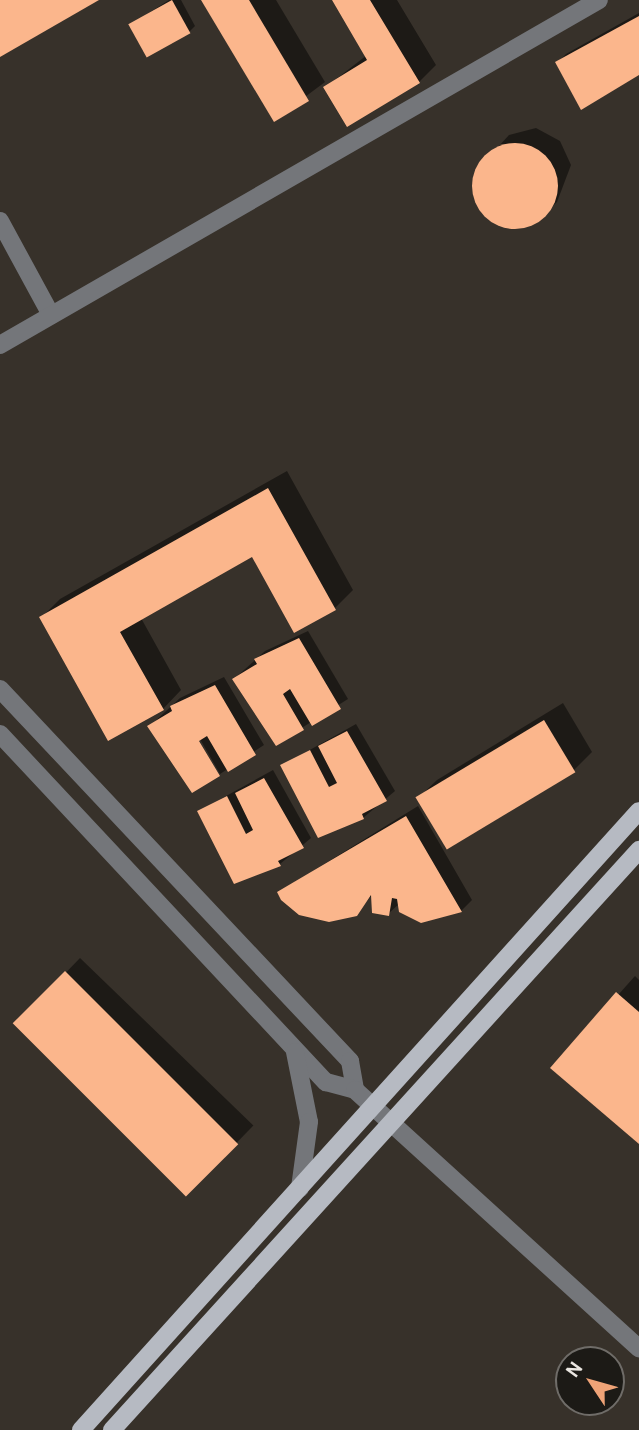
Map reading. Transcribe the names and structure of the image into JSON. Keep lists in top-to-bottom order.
{
  "north": "top left"
}
